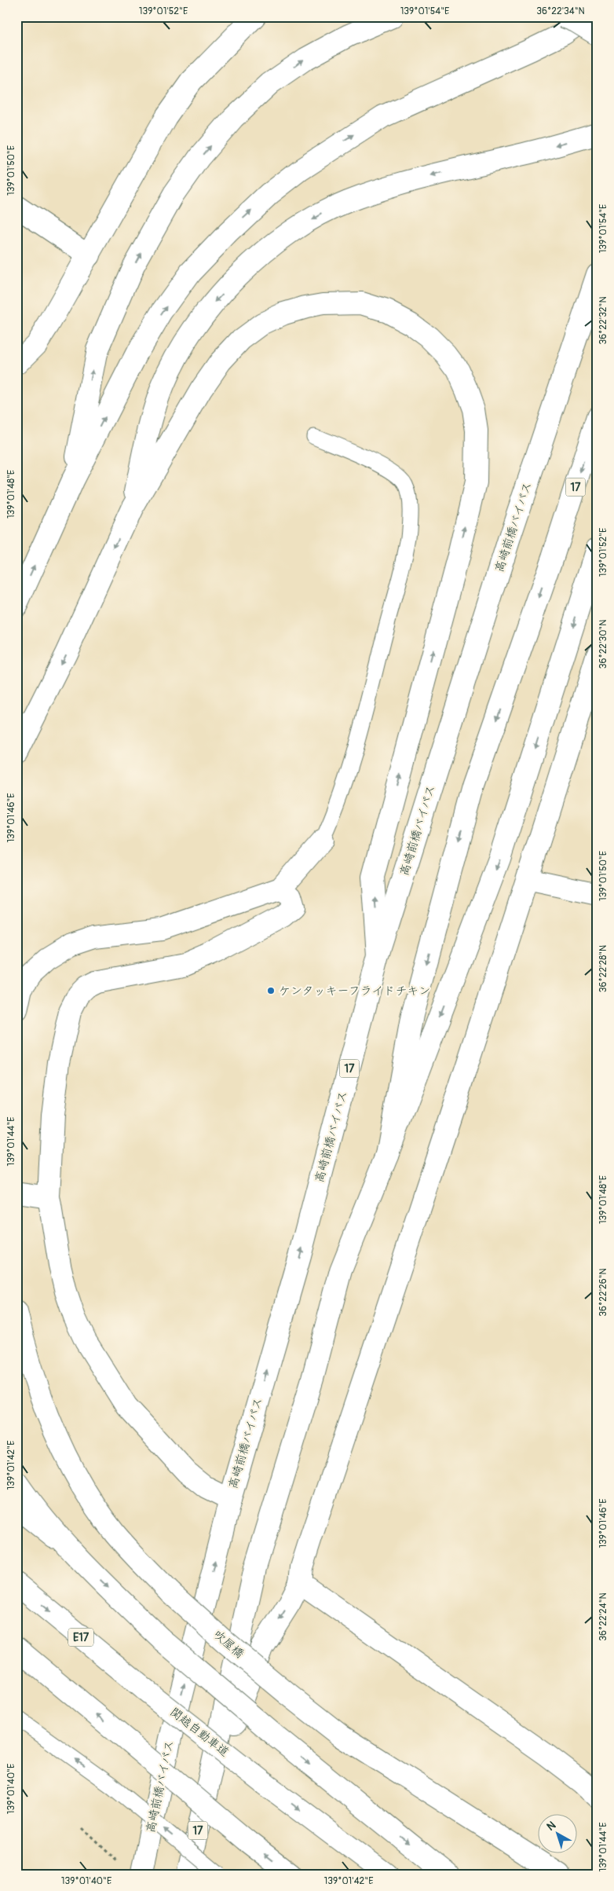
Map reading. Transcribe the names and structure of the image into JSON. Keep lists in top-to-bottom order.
{
  "streets": {
    "main road": [
      "17",
      "高崎前橋バイパス",
      "E17",
      "吹屋橋",
      "関越自動車道"
    ]
  },
  "places": ["ケンタッキーフライドチキン"],
  "north": "top left",
  "coordinates": [
    "139°01'52\"E",
    "139°01'54\"E",
    "36°22'34\"N",
    "139°01'50\"E",
    "36°22'32\"N",
    "139°01'48\"E",
    "36°22'30\"N",
    "139°01'46\"E",
    "36°22'28\"N",
    "139°01'44\"E",
    "36°22'26\"N",
    "139°01'42\"E",
    "36°22'24\"N",
    "139°01'40\"E"
  ]
}
